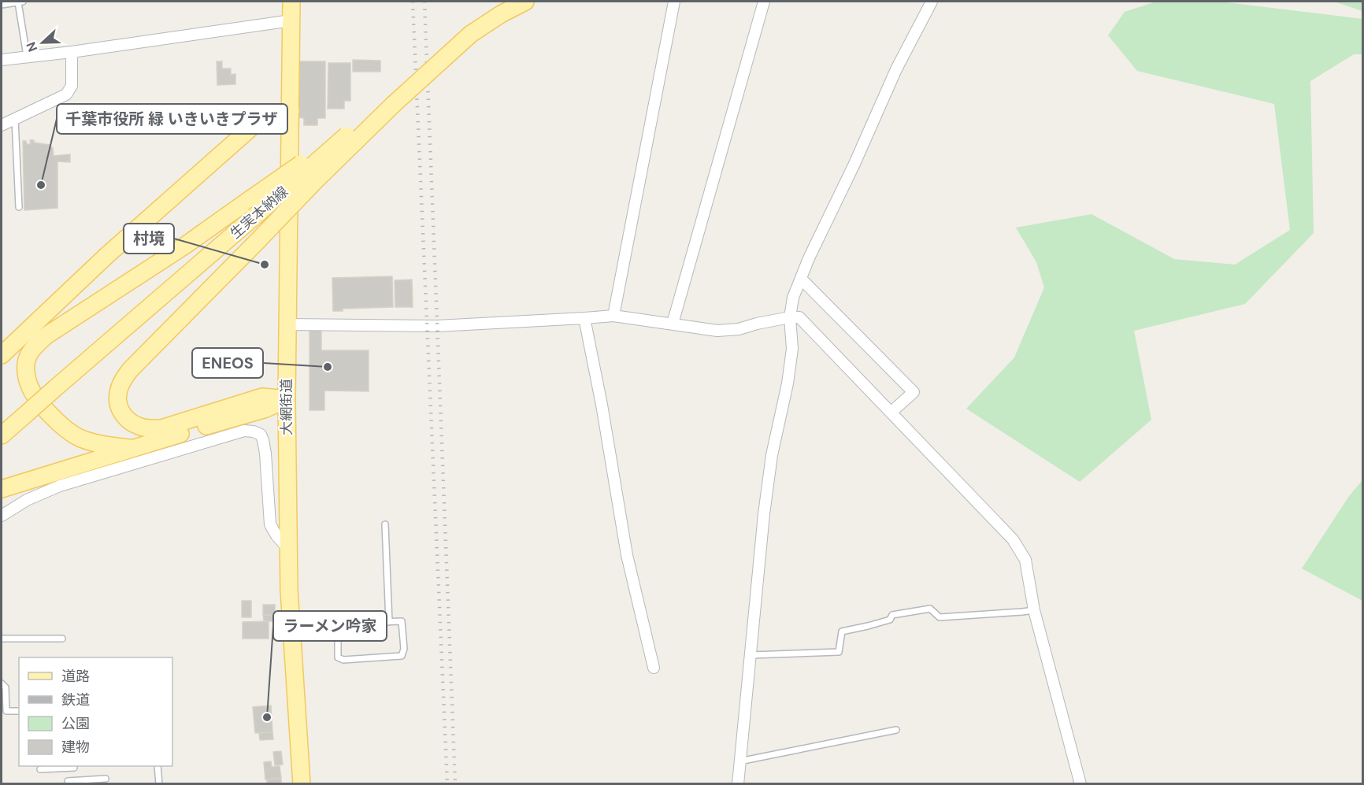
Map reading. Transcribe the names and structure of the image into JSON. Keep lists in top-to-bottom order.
{
  "streets": {
    "main road": ["生実本納線", "大網街道"]
  },
  "places": [
    "千葉市役所 緑 いきいきプラザ",
    "村境",
    "ENEOS",
    "ラーメン吟家"
  ],
  "legend": [
    "道路",
    "鉄道",
    "公園",
    "建物"
  ],
  "north": "left"
}
